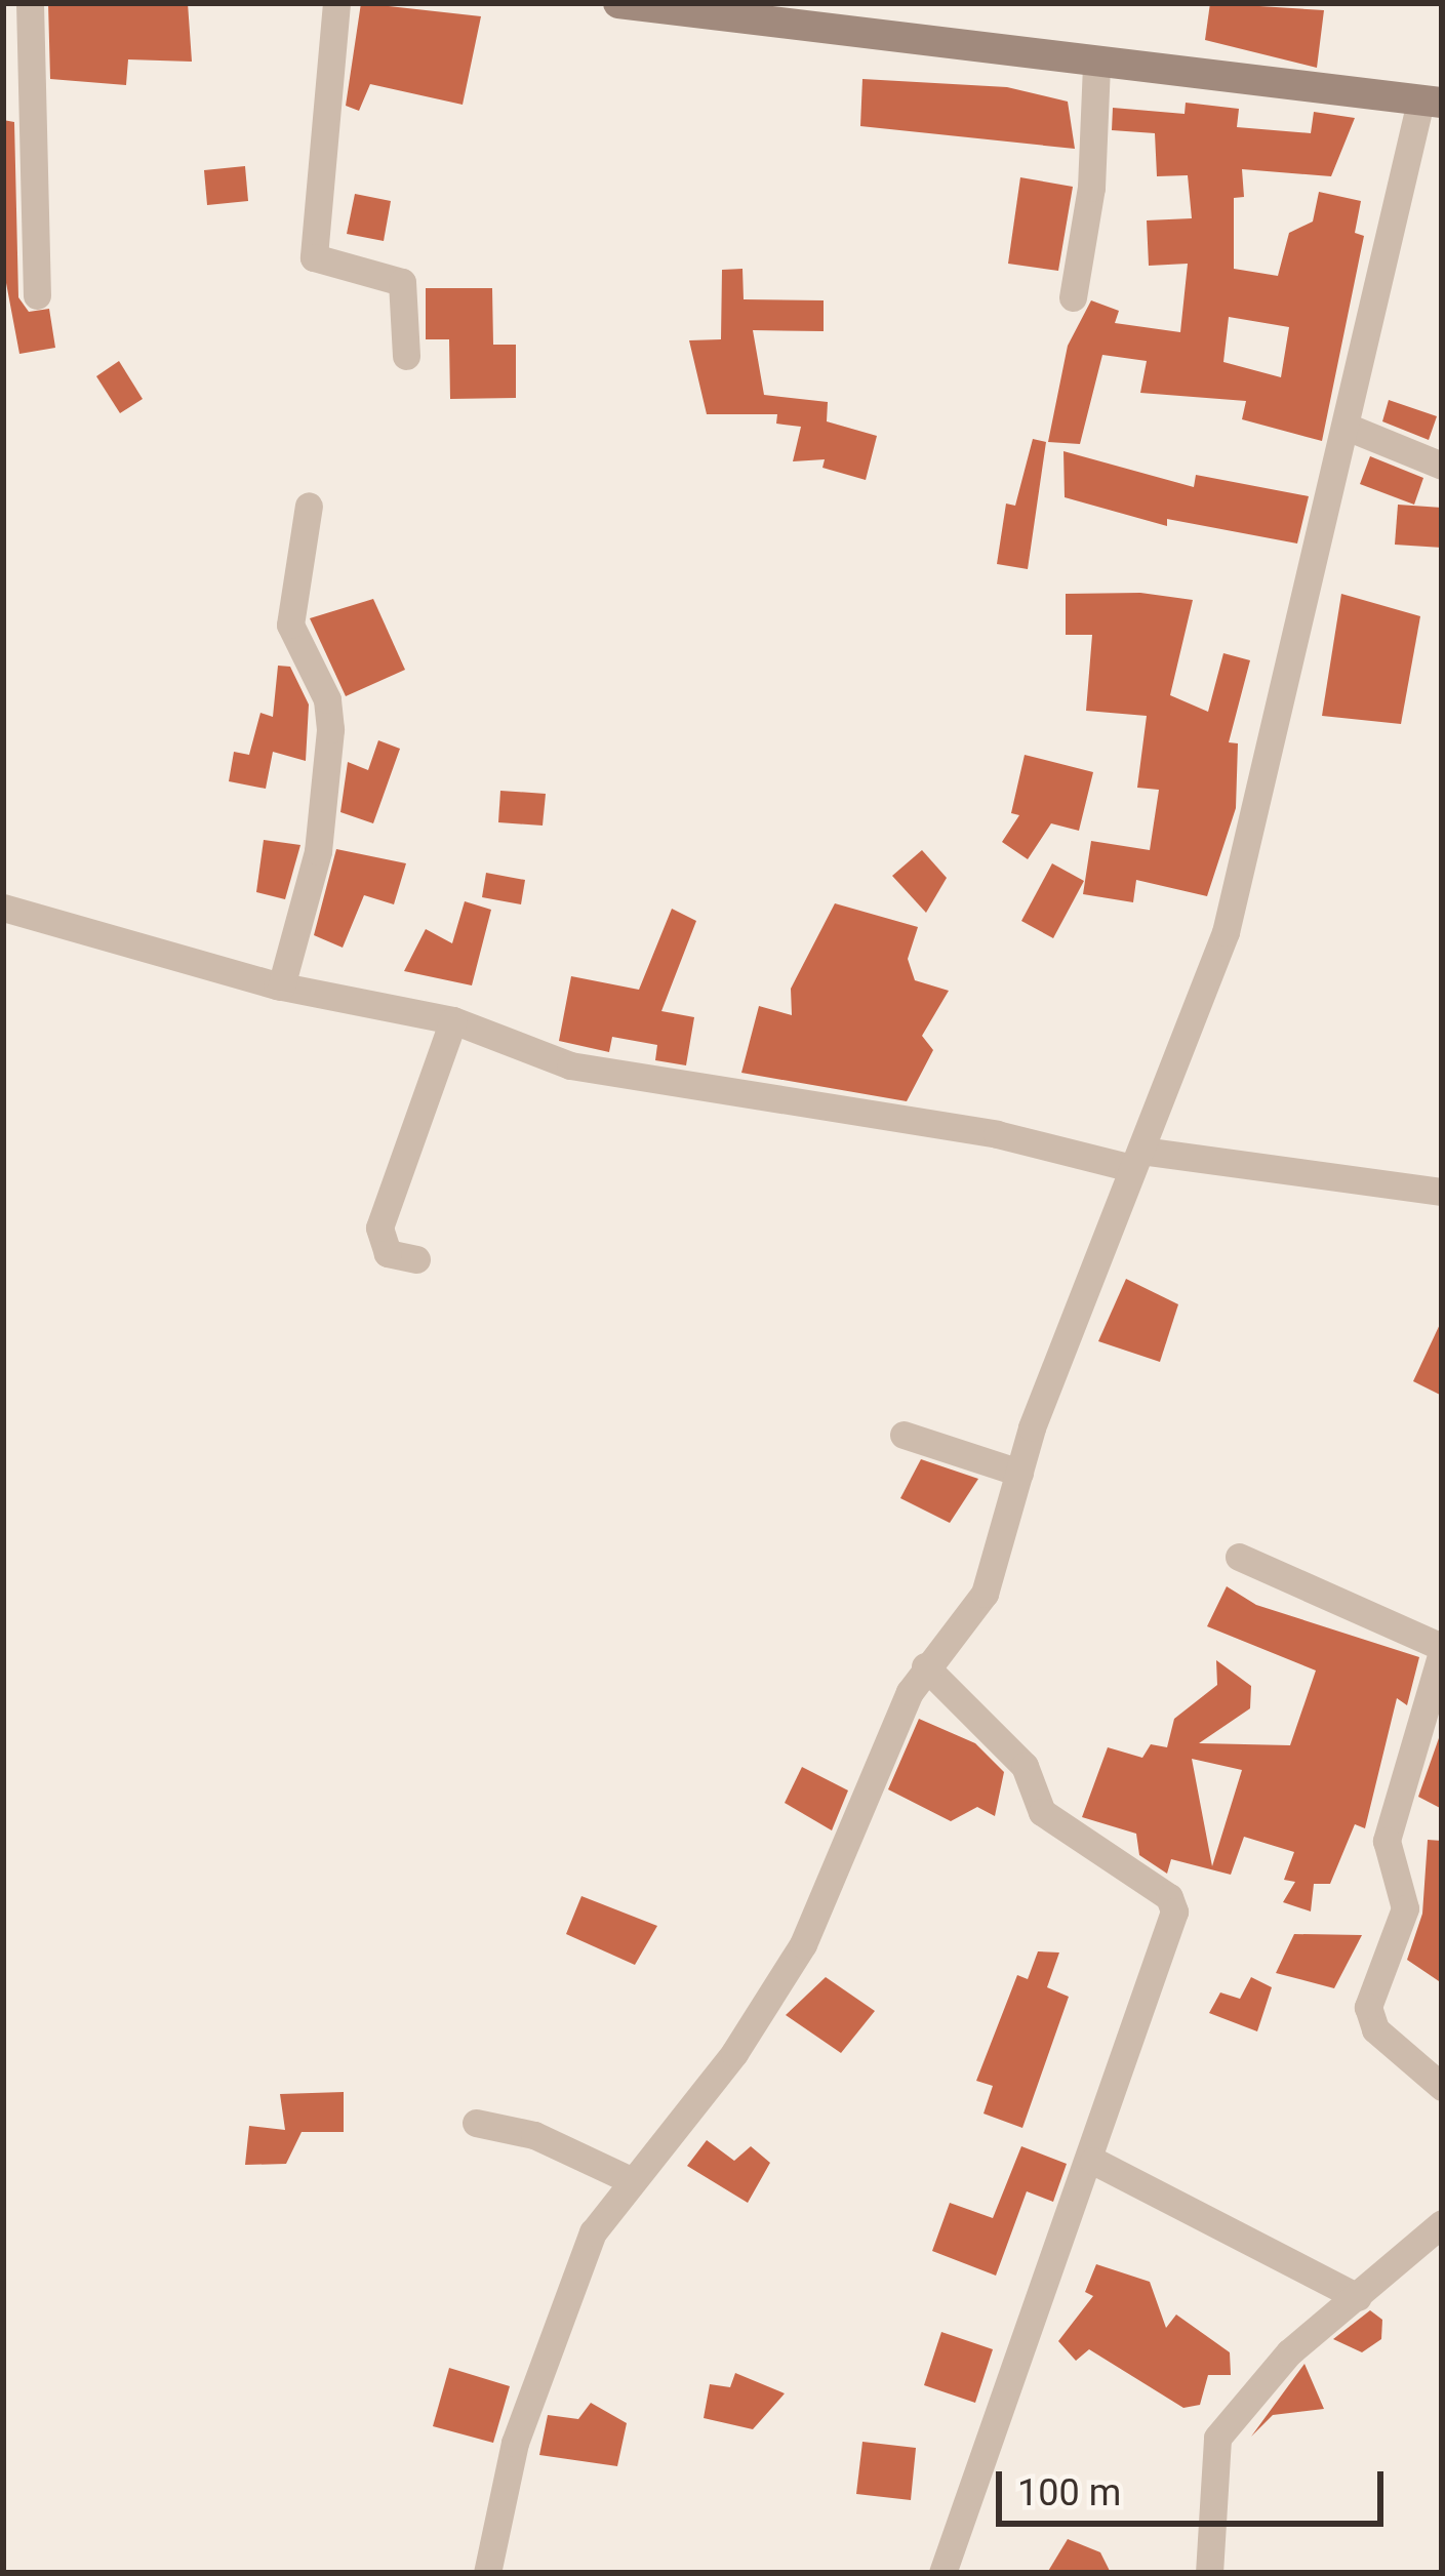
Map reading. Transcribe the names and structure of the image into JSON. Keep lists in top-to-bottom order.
{
  "scale_bar": "100 m"
}
